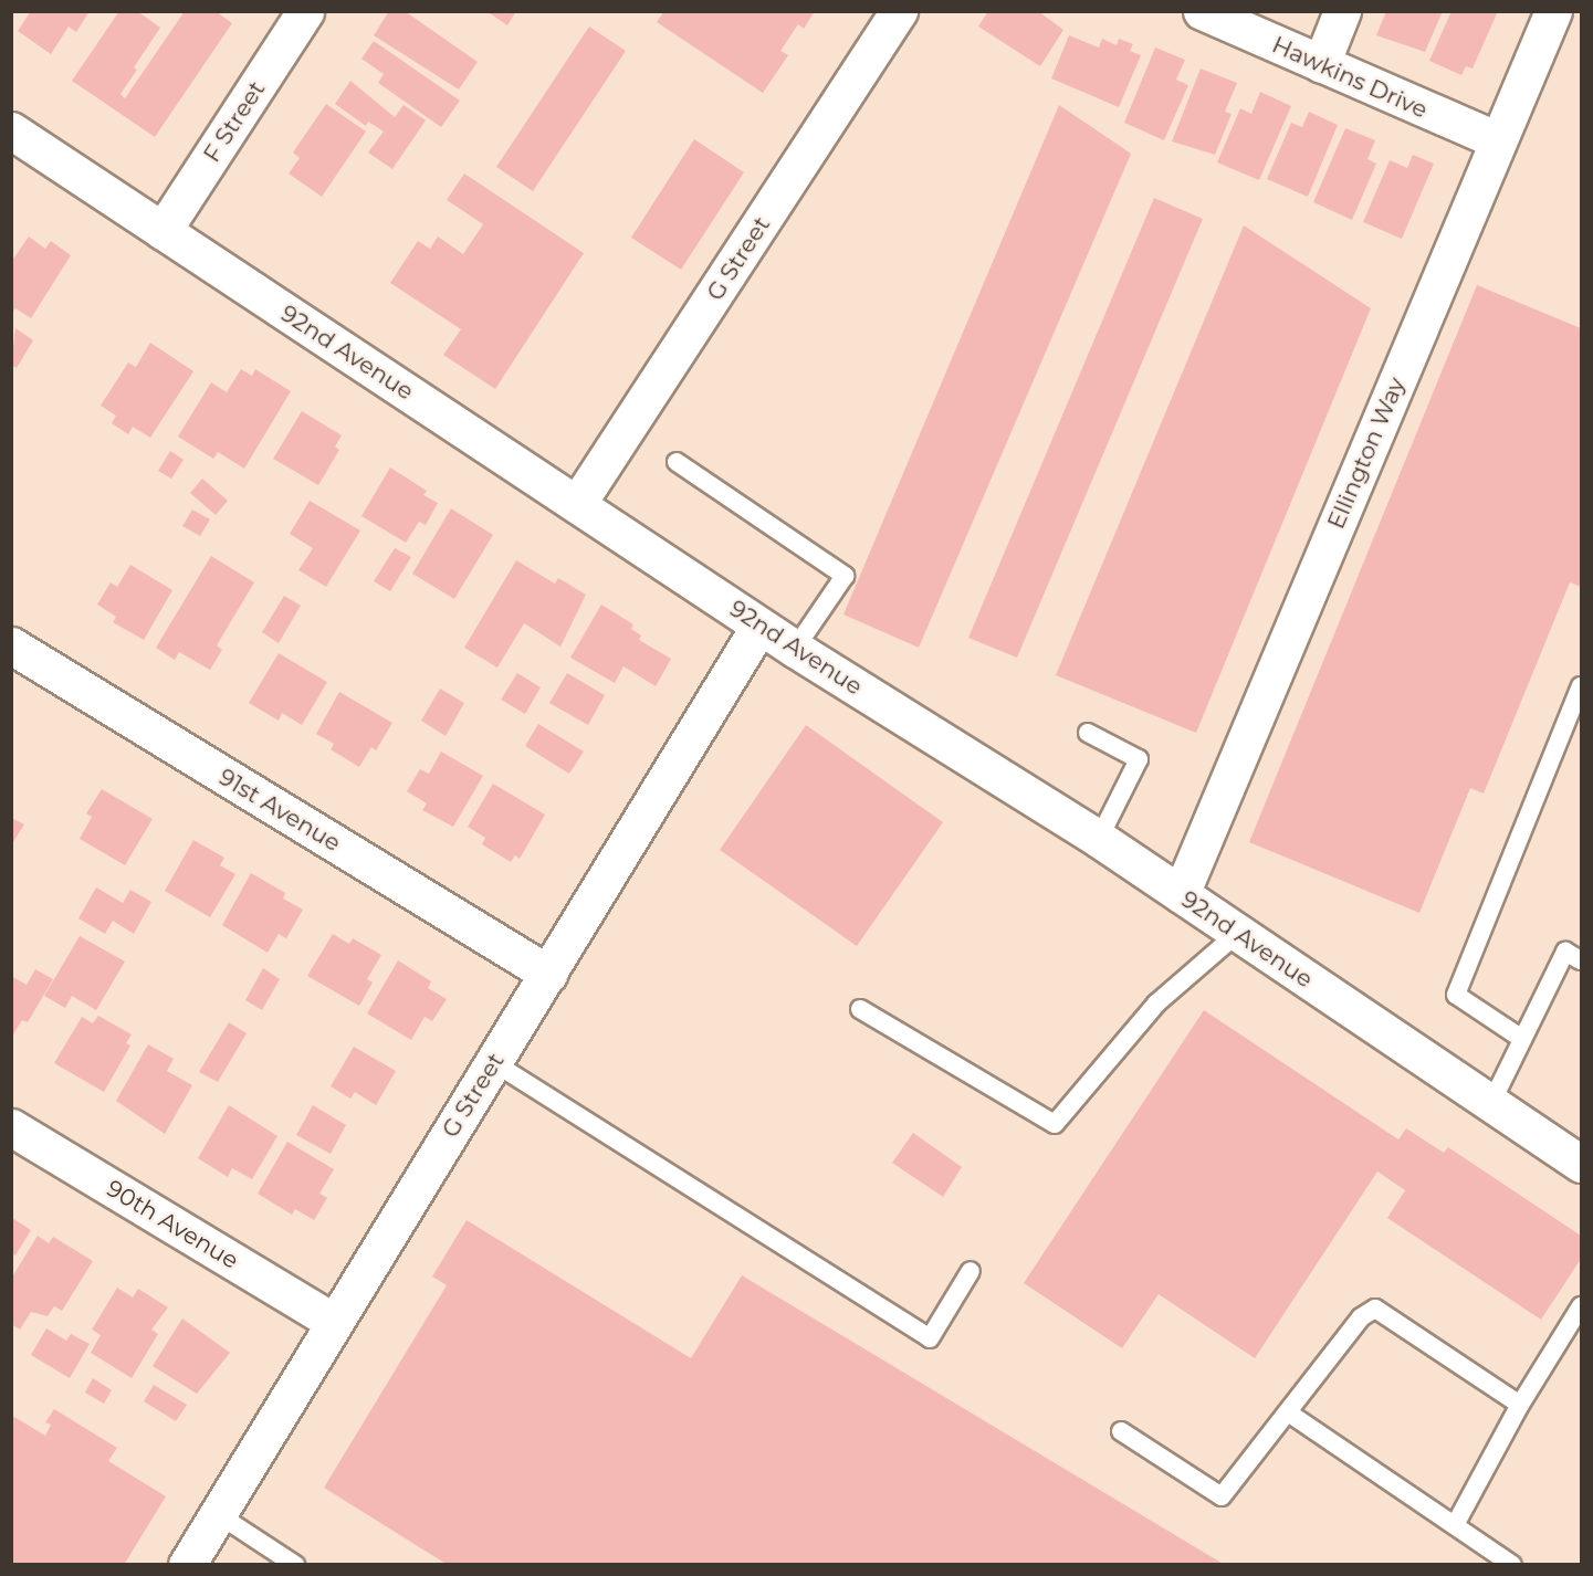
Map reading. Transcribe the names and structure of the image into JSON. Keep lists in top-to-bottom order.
{
  "streets": {
    "street": [
      "Hawkins Drive",
      "F Street",
      "G Street",
      "92nd Avenue",
      "Ellington Way",
      "91st Avenue",
      "90th Avenue"
    ]
  },
  "crossings": [
    ["Hawkins Drive", "Ellington Way"],
    ["F Street", "92nd Avenue"],
    ["G Street", "92nd Avenue"],
    ["G Street", "91st Avenue"],
    ["G Street", "90th Avenue"],
    ["92nd Avenue", "Ellington Way"]
  ]
}
